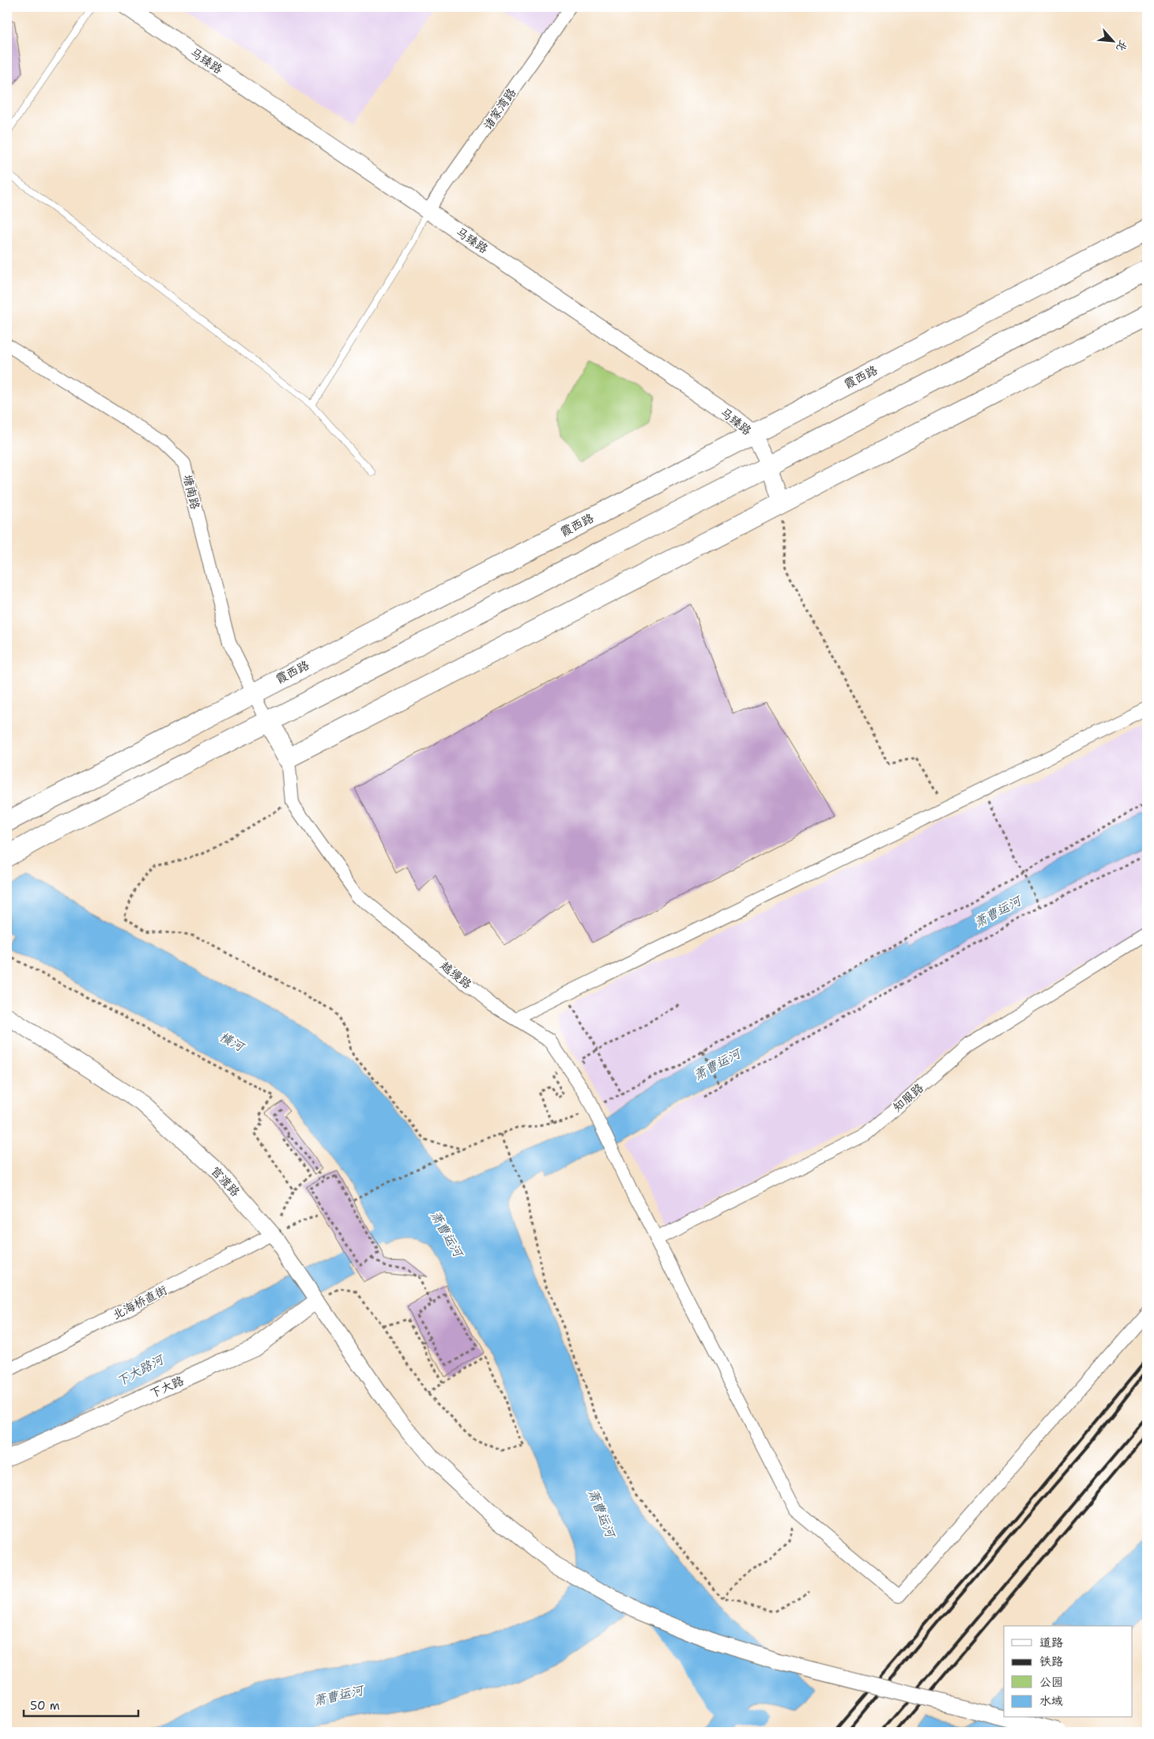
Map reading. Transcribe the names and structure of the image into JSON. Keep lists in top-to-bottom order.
{
  "streets": {
    "main road": ["霞西路"],
    "street": [
      "马臻路",
      "诸家湾路",
      "塘南路",
      "越缦路",
      "知服路",
      "官渡路",
      "北海桥直街",
      "下大路"
    ]
  },
  "crossings": [
    ["马臻路", "诸家湾路"],
    ["马臻路", "霞西路"],
    ["霞西路", "塘南路"],
    ["越缦路", "知服路"],
    ["官渡路", "北海桥直街"],
    ["官渡路", "下大路"]
  ],
  "water": ["萧曹运河", "横河", "下大路河"],
  "legend": [
    "道路",
    "铁路",
    "公园",
    "水域"
  ],
  "scale_bar": "50 m",
  "north": "bottom right"
}
